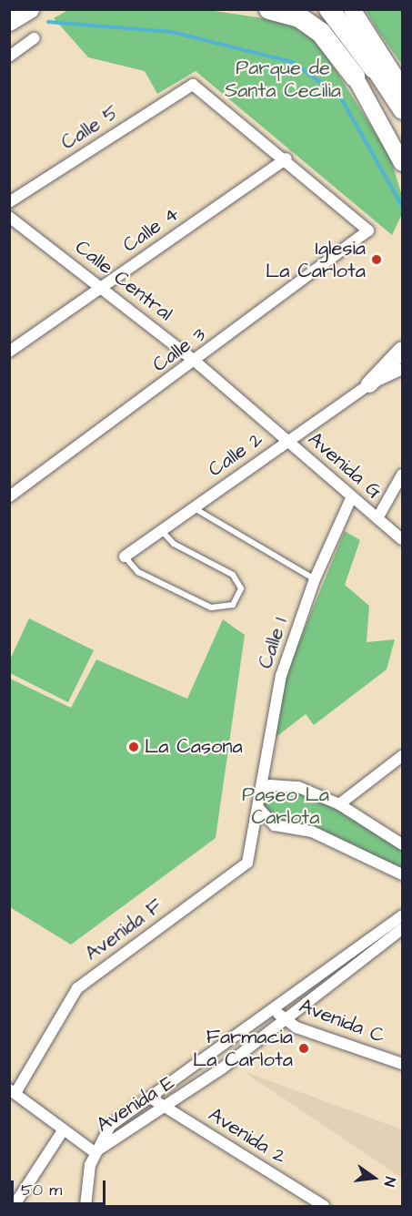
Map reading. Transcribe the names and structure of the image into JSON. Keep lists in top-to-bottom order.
{
  "streets": {
    "street": [
      "Calle 5",
      "Calle 4",
      "Calle Central",
      "Calle 3",
      "Calle 2",
      "Avenida G",
      "Calle 1",
      "Avenida F",
      "Avenida C",
      "Avenida E",
      "Avenida 2"
    ]
  },
  "crossings": [
    ["Calle 5", "Calle 4"],
    ["Calle 5", "Calle 3"],
    ["Calle 4", "Calle Central"],
    ["Calle 4", "Calle 3"],
    ["Calle Central", "Calle 3"],
    ["Calle Central", "Calle 2"],
    ["Calle Central", "Avenida G"],
    ["Calle 2", "Avenida G"],
    ["Avenida G", "Calle 1"],
    ["Calle 1", "Avenida F"],
    ["Avenida C", "Avenida E"],
    ["Avenida E", "Avenida 2"]
  ],
  "parks": ["Parque de Santa Cecilia", "Paseo La Carlota"],
  "places": ["Iglesia La Carlota", "La Casona", "Farmacia La Carlota"],
  "scale_bar": "50 m",
  "north": "right"
}
